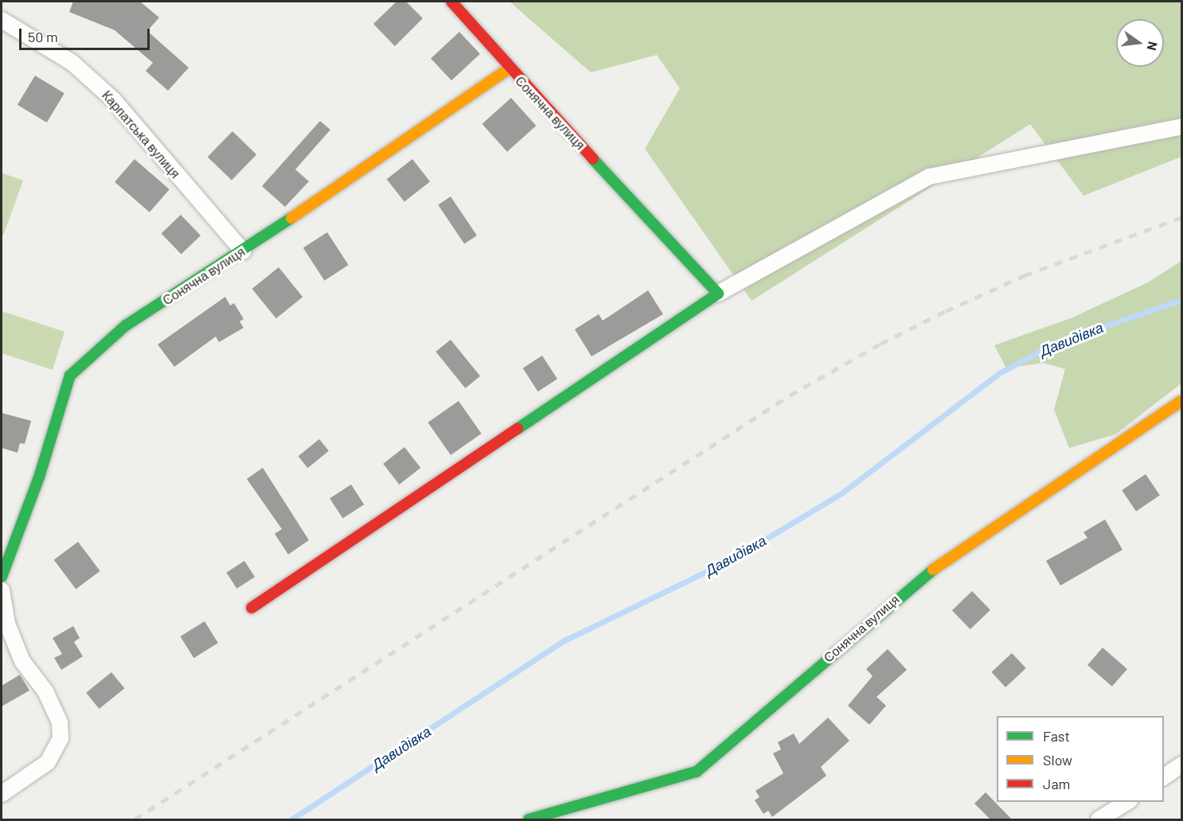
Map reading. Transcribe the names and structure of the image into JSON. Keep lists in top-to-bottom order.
{
  "streets": {
    "street": ["Сонячна вулиця", "Карпатська вулиця"]
  },
  "crossings": [
    ["Сонячна вулиця", "Карпатська вулиця"]
  ],
  "water": ["Давидівка"],
  "legend": ["Fast", "Slow", "Jam"],
  "scale_bar": "50 m",
  "north": "right"
}
